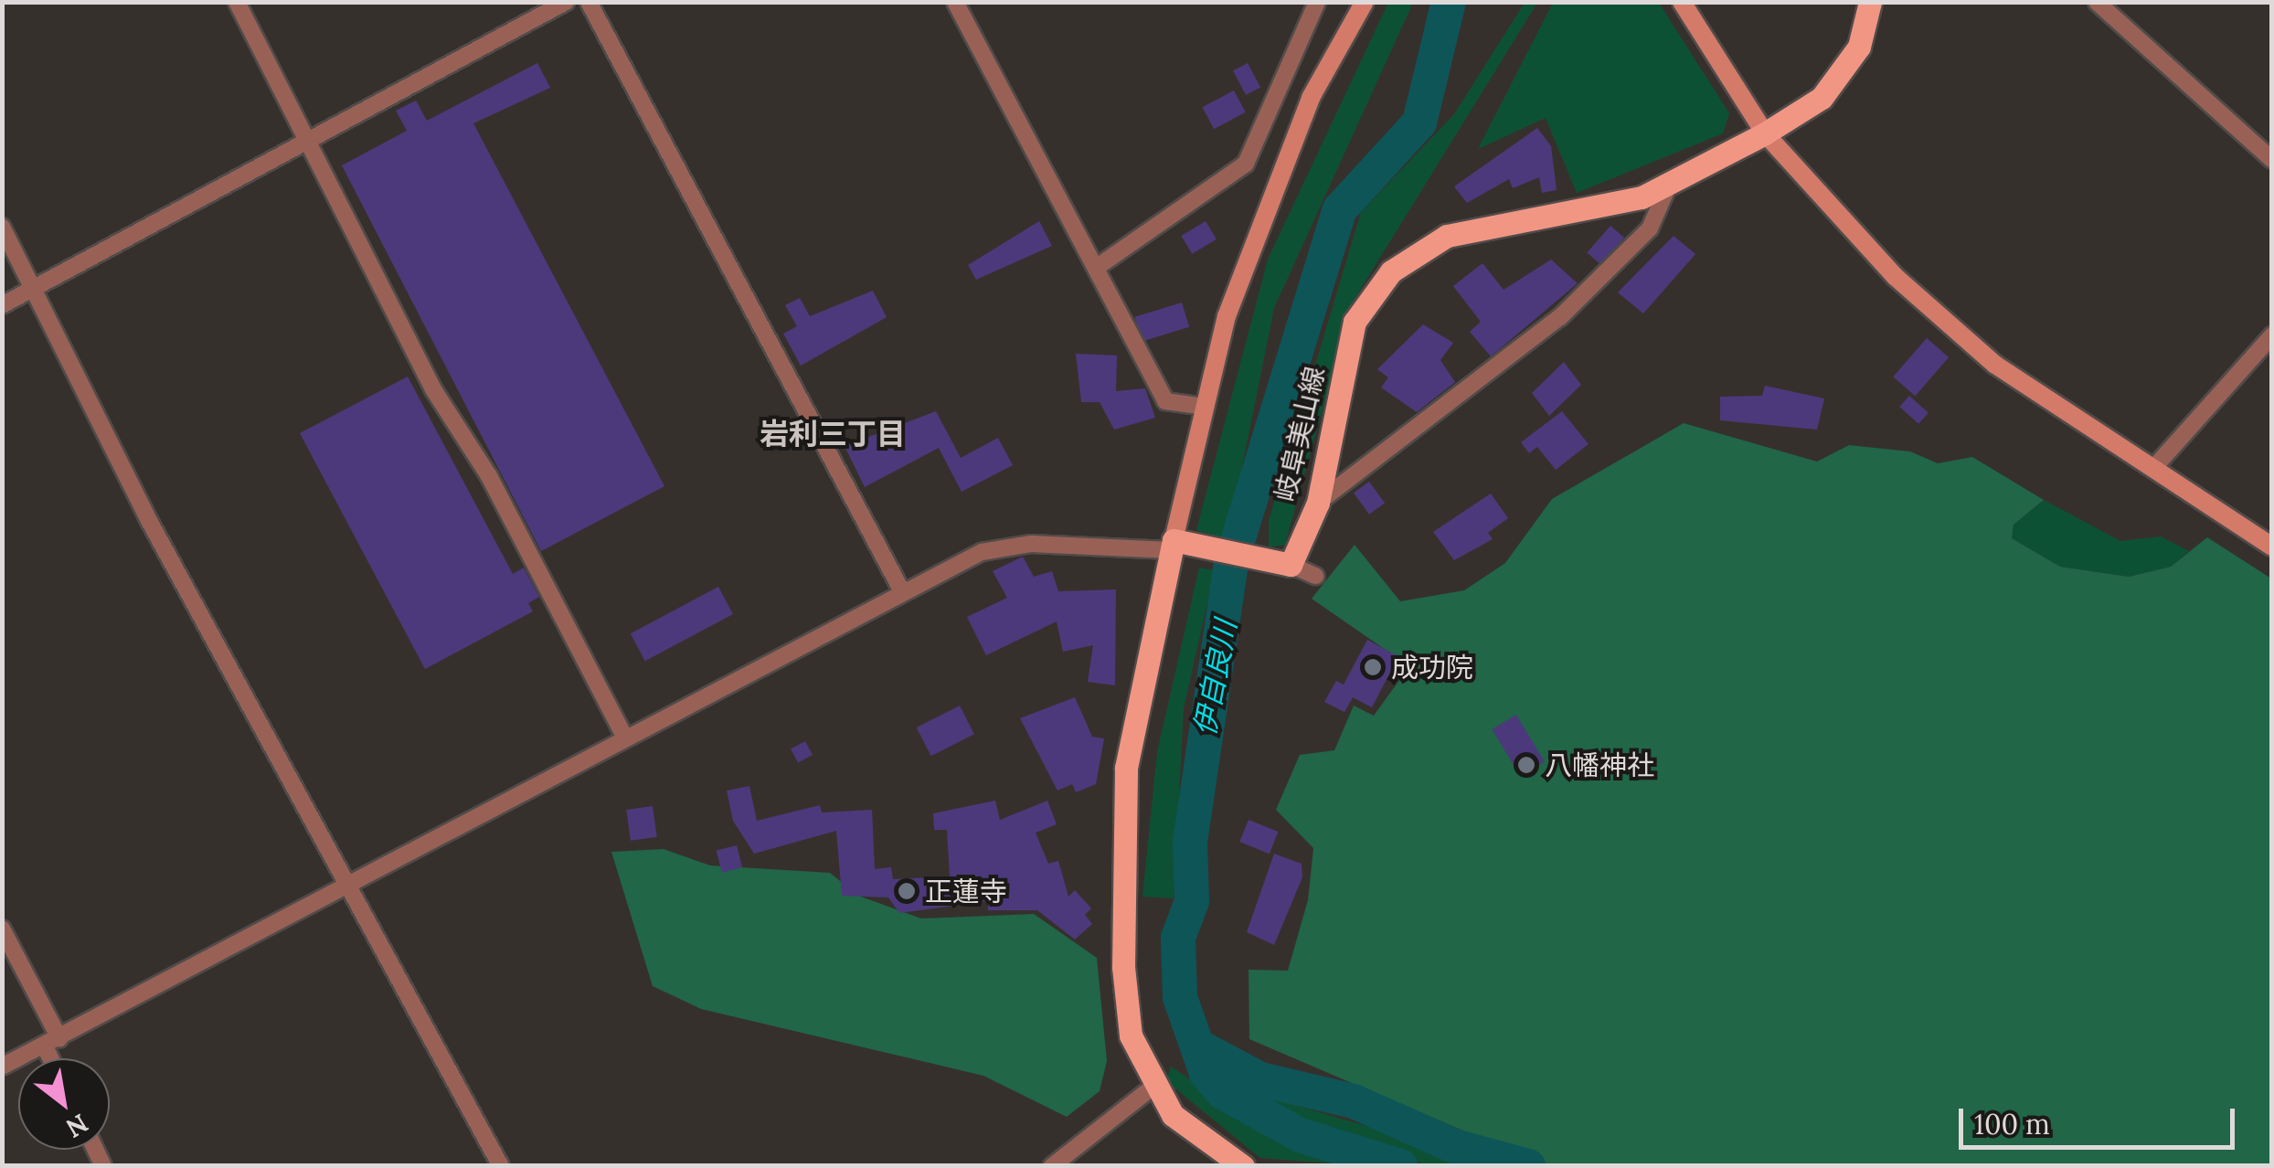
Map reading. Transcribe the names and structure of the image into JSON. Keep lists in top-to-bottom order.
{
  "streets": {
    "main road": ["岐阜美山線"]
  },
  "districts": ["岩利三丁目"],
  "water": ["伊自良川"],
  "places": ["成功院", "八幡神社", "正蓮寺"],
  "scale_bar": "100 m",
  "north": "bottom right"
}
